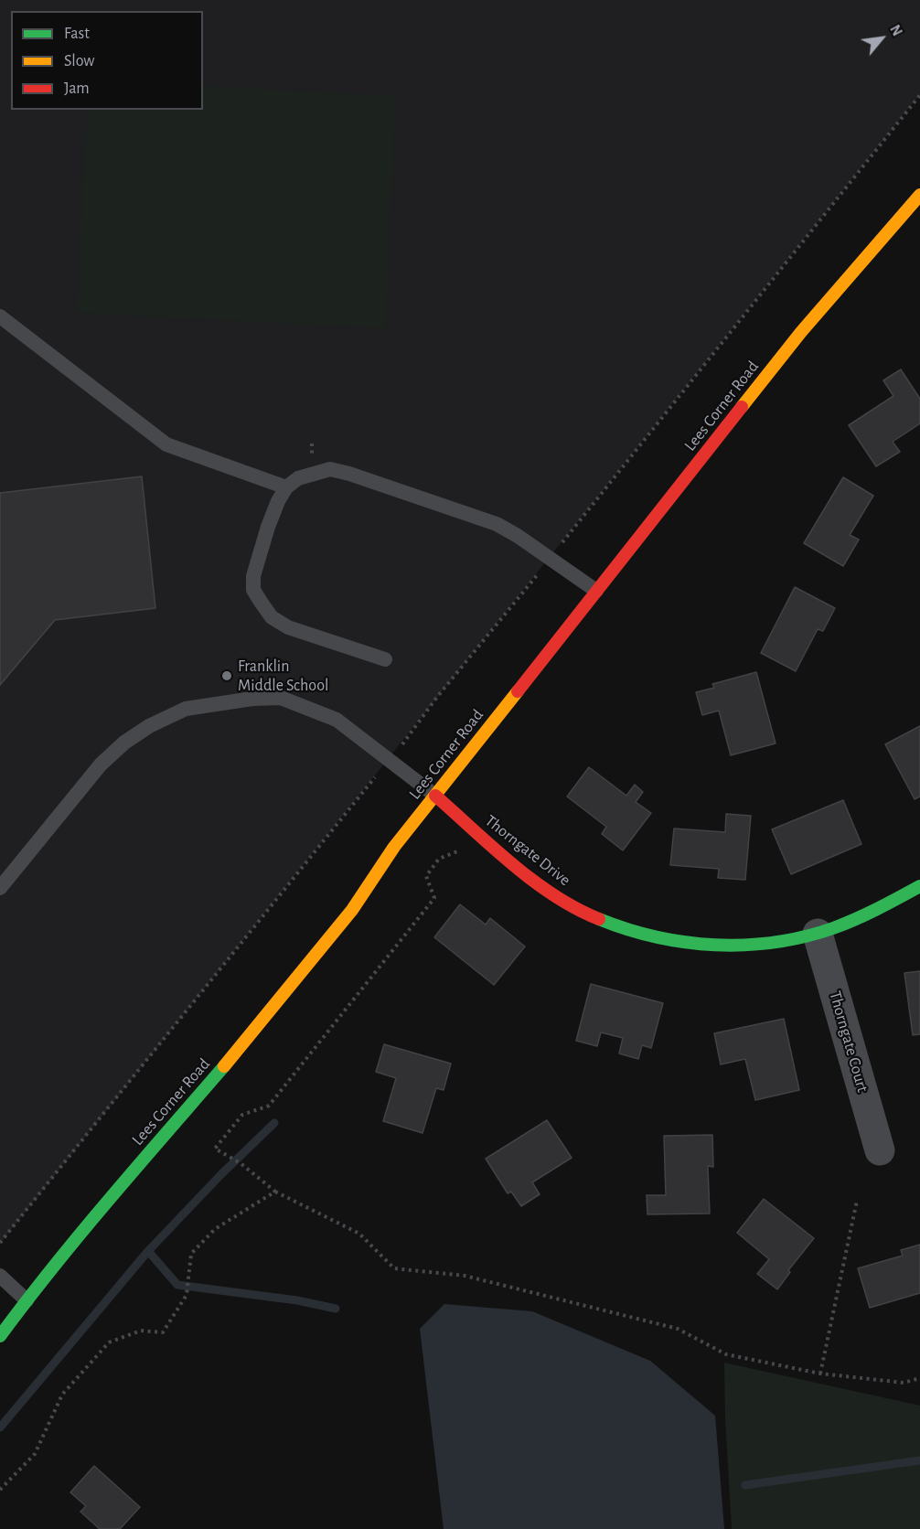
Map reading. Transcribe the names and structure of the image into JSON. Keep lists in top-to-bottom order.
{
  "streets": {
    "street": ["Lees Corner Road", "Thorngate Drive", "Thorngate Court"]
  },
  "crossings": [
    ["Lees Corner Road", "Thorngate Drive"],
    ["Thorngate Drive", "Thorngate Court"]
  ],
  "places": ["Franklin Middle School"],
  "legend": ["Fast", "Slow", "Jam"],
  "north": "top right"
}
